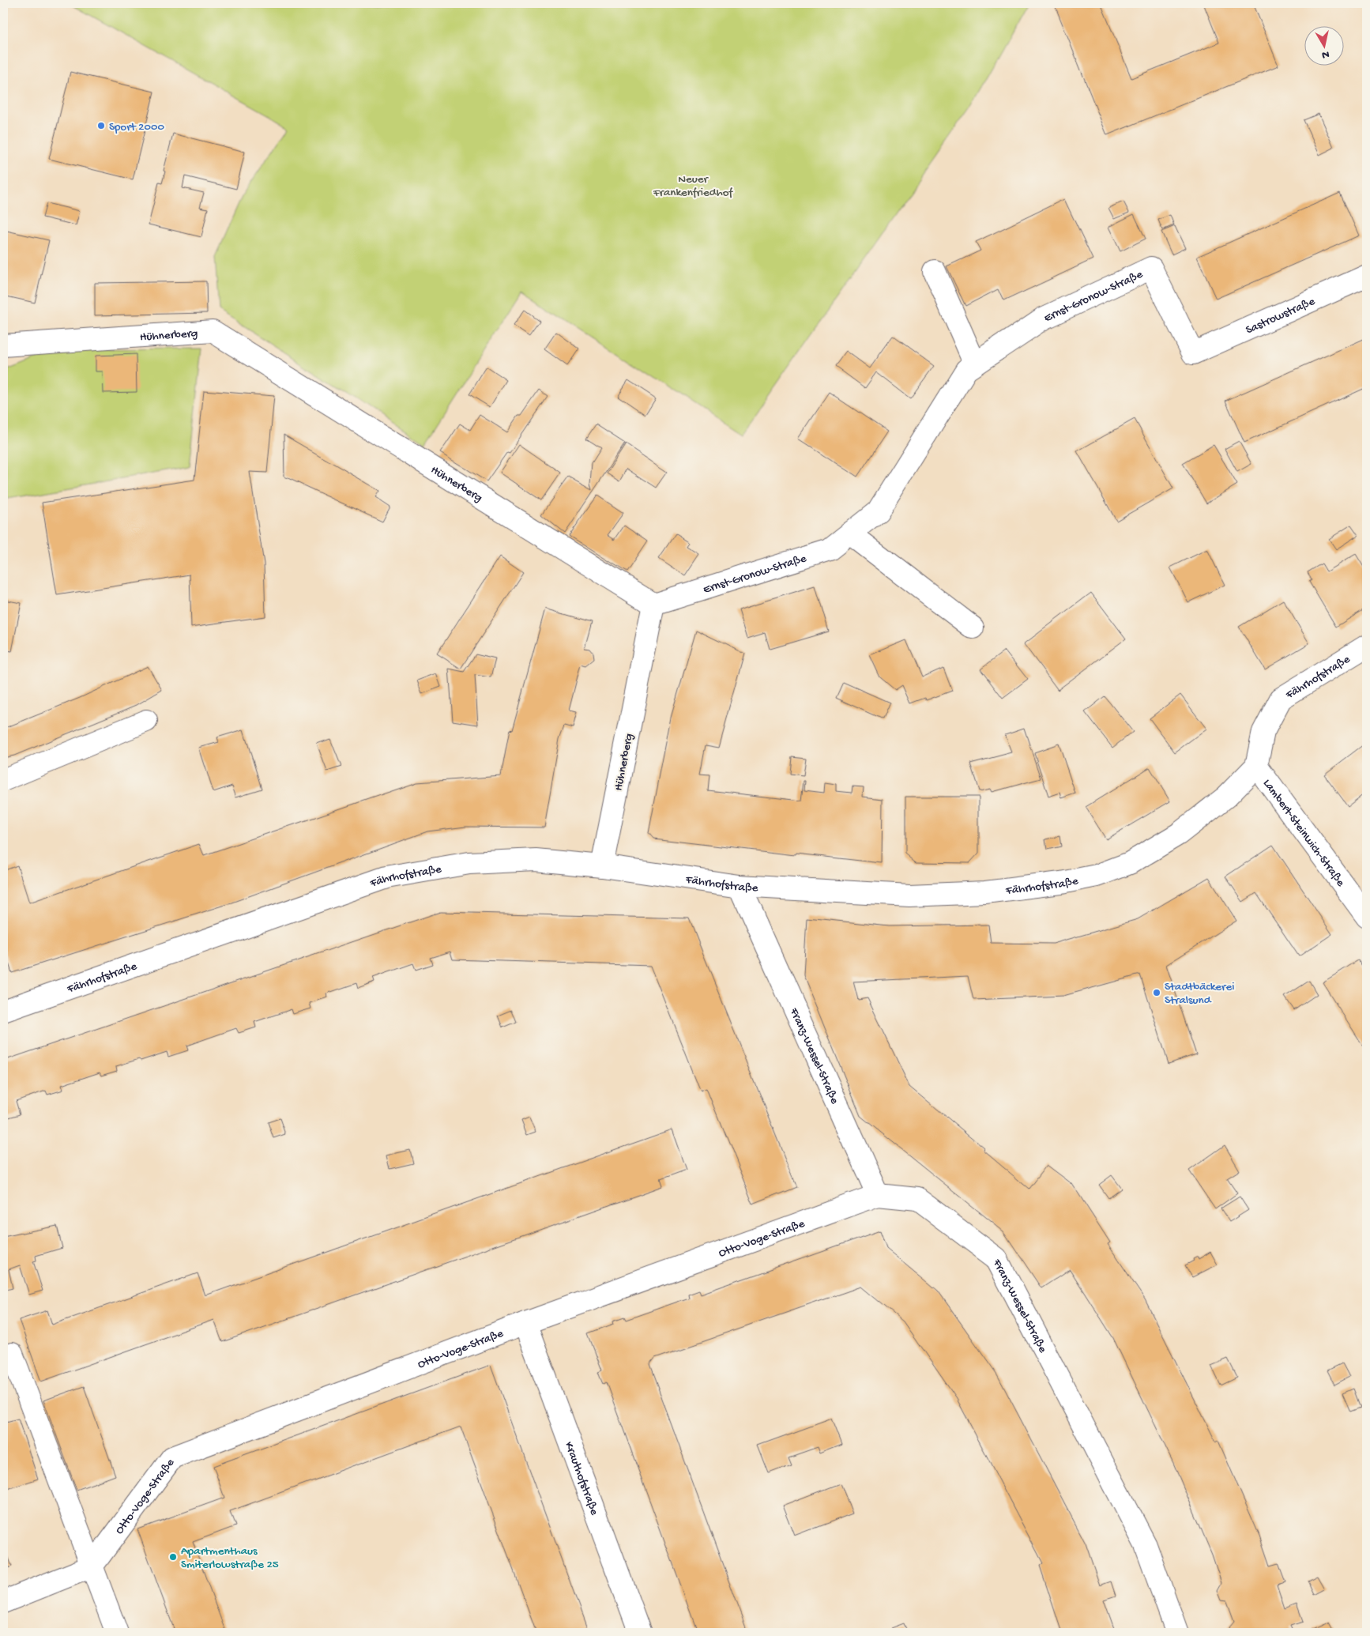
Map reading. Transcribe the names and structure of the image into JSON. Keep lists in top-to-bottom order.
{
  "streets": {
    "street": [
      "Ernst-Gronow-Straße",
      "Sastrowstraße",
      "Hühnerberg",
      "Fährhofstraße",
      "Lambert-Steinwich-Straße",
      "Franz-Wessel-Straße",
      "Otto-Voge-Straße",
      "Krauthofstraße"
    ]
  },
  "crossings": [
    ["Ernst-Gronow-Straße", "Sastrowstraße"],
    ["Ernst-Gronow-Straße", "Hühnerberg"],
    ["Hühnerberg", "Fährhofstraße"],
    ["Fährhofstraße", "Lambert-Steinwich-Straße"],
    ["Fährhofstraße", "Franz-Wessel-Straße"],
    ["Franz-Wessel-Straße", "Otto-Voge-Straße"],
    ["Otto-Voge-Straße", "Krauthofstraße"]
  ],
  "parks": ["Neuer Frankenfriedhof"],
  "places": ["Sport 2000", "Stadtbäckerei Stralsund", "Apartmenthaus Smiterlowstraße 25"],
  "north": "bottom"
}
